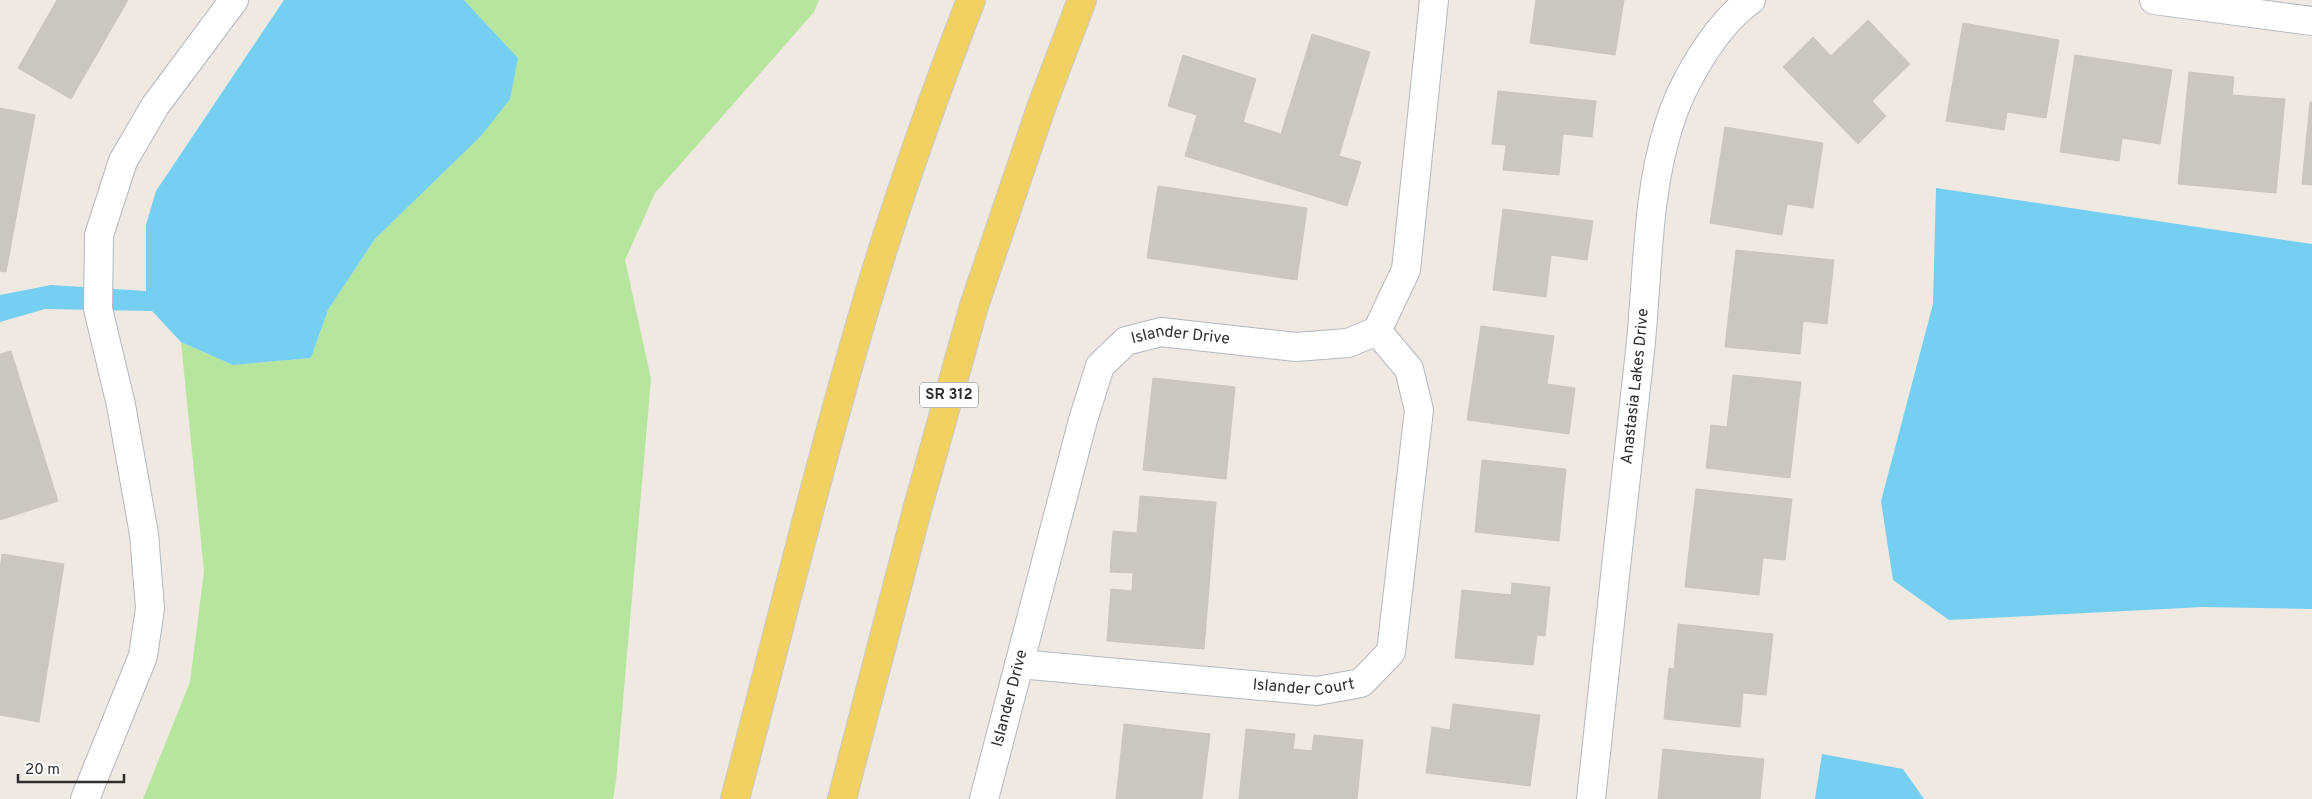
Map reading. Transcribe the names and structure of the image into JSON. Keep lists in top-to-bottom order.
{
  "streets": {
    "main road": ["SR 312"],
    "street": ["Islander Drive", "Anastasia Lakes Drive", "Islander Court"]
  },
  "crossings": [
    ["Islander Drive", "Islander Court"]
  ],
  "scale_bar": "20 m"
}
